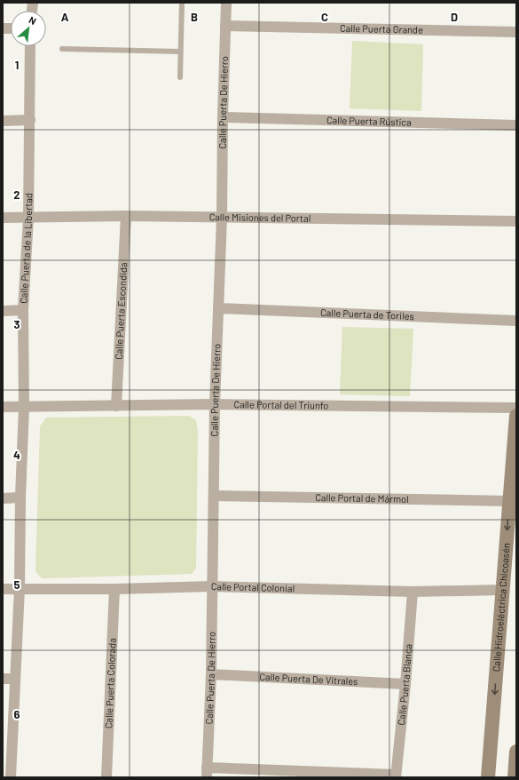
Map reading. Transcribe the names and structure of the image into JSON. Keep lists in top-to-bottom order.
{
  "streets": {
    "main road": ["Calle Hidroeléctrica Chicoasén"],
    "street": [
      "Calle Puerta Grande",
      "Calle Puerta De Hierro",
      "Calle Puerta Rústica",
      "Calle Misiones del Portal",
      "Calle Puerta de la Libertad",
      "Calle Puerta Escondida",
      "Calle Puerta de Toriles",
      "Calle Portal del Triunfo",
      "Calle Portal de Mármol",
      "Calle Portal Colonial",
      "Calle Puerta De Vitrales",
      "Calle Puerta Colorada",
      "Calle Puerta Blanca"
    ]
  },
  "crossings": [
    ["Calle Puerta Grande", "Calle Puerta De Hierro"],
    ["Calle Puerta De Hierro", "Calle Puerta Rústica"],
    ["Calle Puerta De Hierro", "Calle Misiones del Portal"],
    ["Calle Puerta De Hierro", "Calle Puerta de Toriles"],
    ["Calle Puerta De Hierro", "Calle Portal del Triunfo"],
    ["Calle Puerta De Hierro", "Calle Portal de Mármol"],
    ["Calle Puerta De Hierro", "Calle Portal Colonial"],
    ["Calle Puerta De Hierro", "Calle Puerta De Vitrales"],
    ["Calle Misiones del Portal", "Calle Puerta de la Libertad"],
    ["Calle Misiones del Portal", "Calle Puerta Escondida"],
    ["Calle Puerta de la Libertad", "Calle Portal del Triunfo"],
    ["Calle Puerta de la Libertad", "Calle Portal Colonial"],
    ["Calle Puerta Escondida", "Calle Portal del Triunfo"],
    ["Calle Portal de Mármol", "Calle Hidroeléctrica Chicoasén"],
    ["Calle Portal Colonial", "Calle Hidroeléctrica Chicoasén"],
    ["Calle Portal Colonial", "Calle Puerta Colorada"],
    ["Calle Portal Colonial", "Calle Puerta Blanca"],
    ["Calle Puerta De Vitrales", "Calle Puerta Blanca"]
  ],
  "one_way": ["Calle Hidroeléctrica Chicoasén"],
  "north": "top right",
  "grid": {
    "columns": [
      "A",
      "B",
      "C",
      "D"
    ],
    "rows": [
      "1",
      "2",
      "3",
      "4",
      "5",
      "6"
    ]
  }
}
